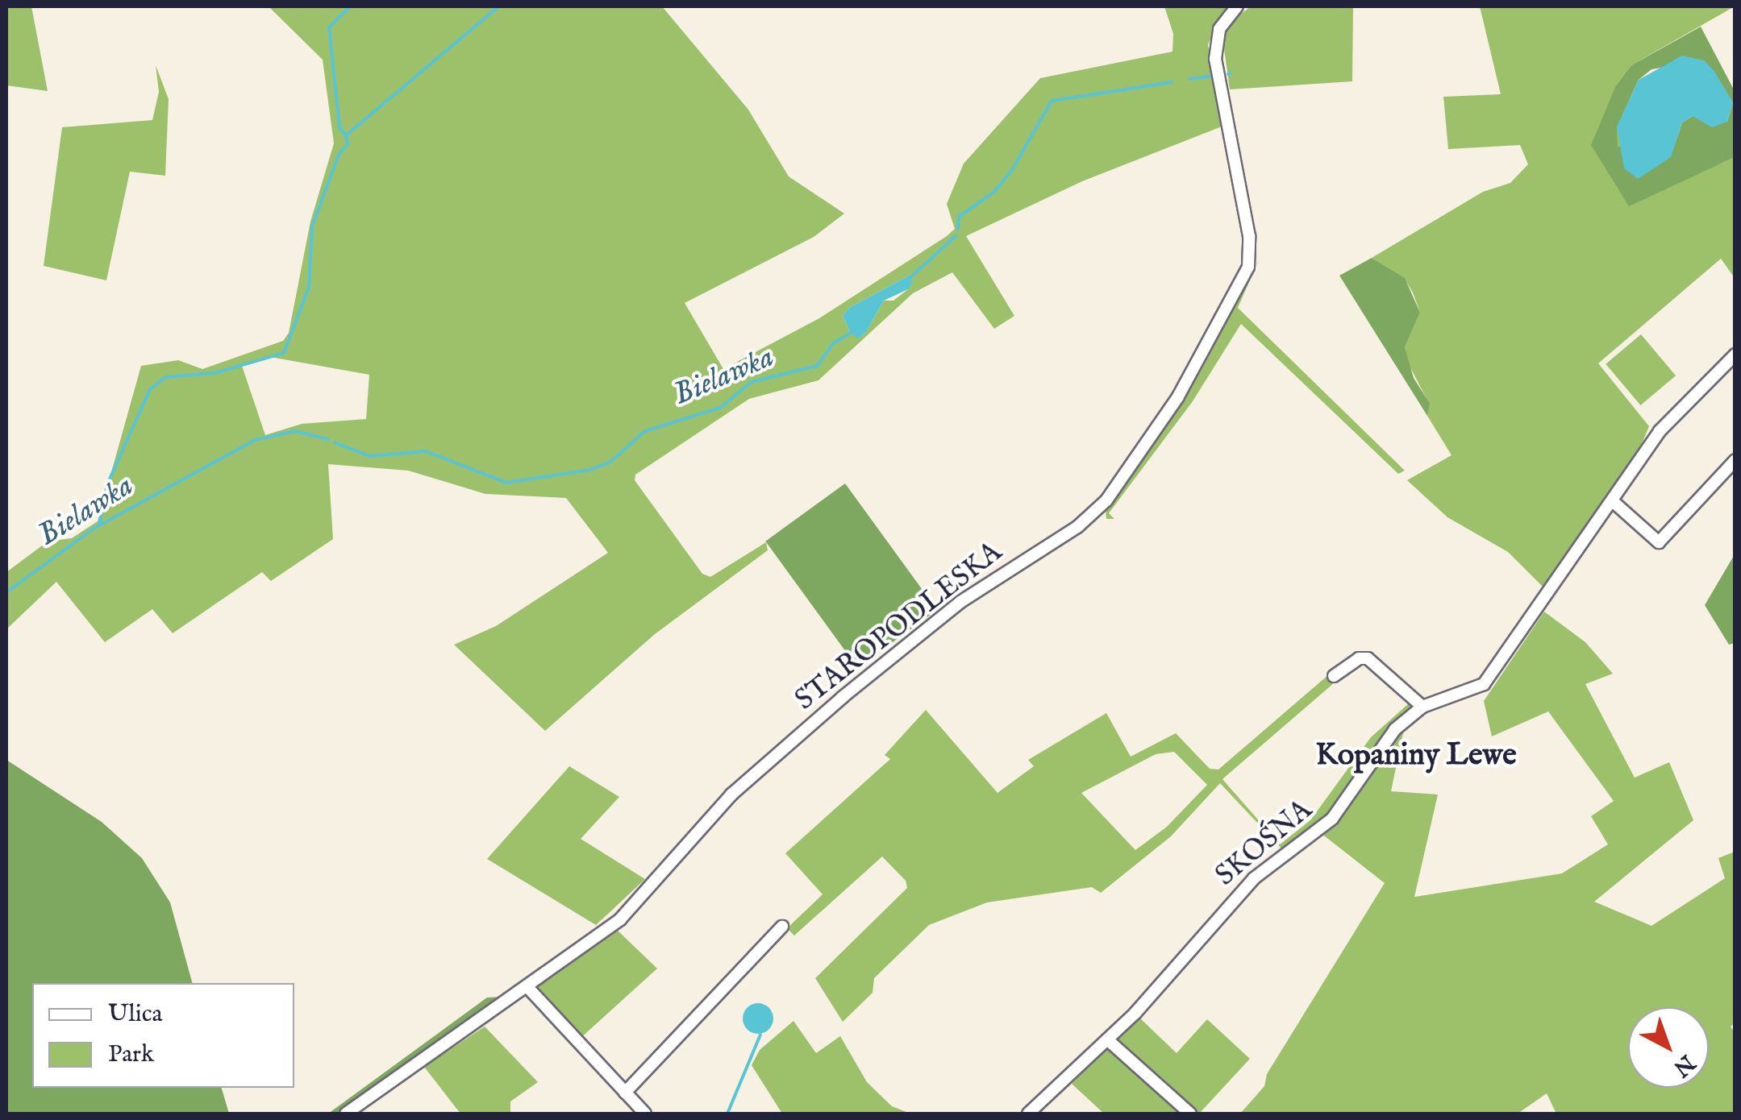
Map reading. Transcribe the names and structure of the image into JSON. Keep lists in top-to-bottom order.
{
  "streets": {
    "street": ["STAROPODLESKA", "SKOŚNA"]
  },
  "districts": ["Kopaniny Lewe"],
  "water": ["Bielawka"],
  "legend": ["Ulica", "Park"],
  "north": "bottom right"
}
